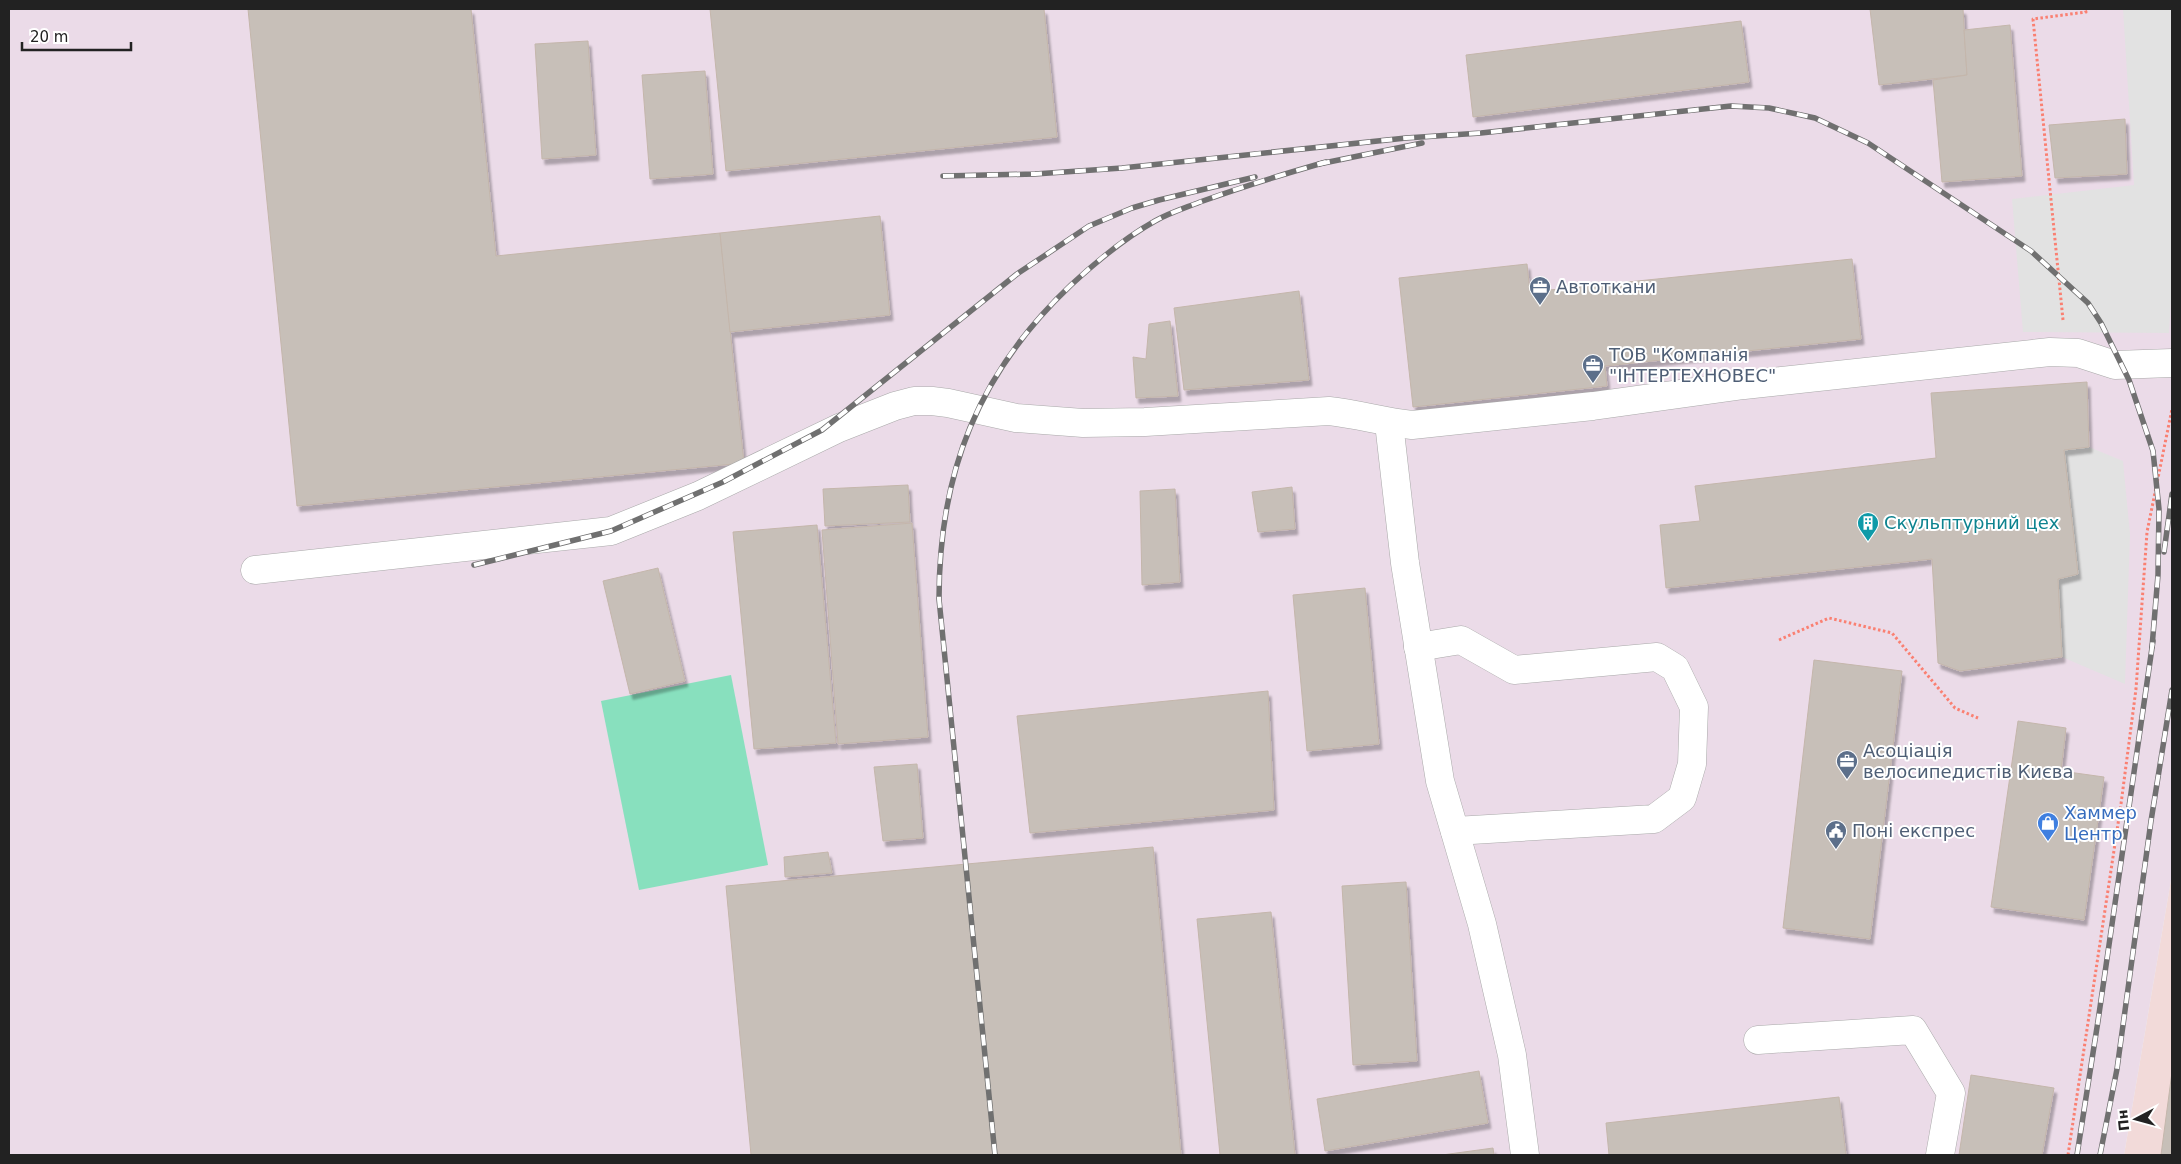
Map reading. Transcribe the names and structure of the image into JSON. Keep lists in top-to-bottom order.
{
  "places": {
    "office": ["Автоткани", "ТОВ \"Компанія \"ІНТЕРТЕХНОВЕС\"", "Асоціація велосипедистів Києва"],
    "building": ["Скульптурний цех"],
    "shop": ["Хаммер Центр"],
    "public building": ["Поні експрес"]
  },
  "scale_bar": "20 m",
  "north": "left"
}
